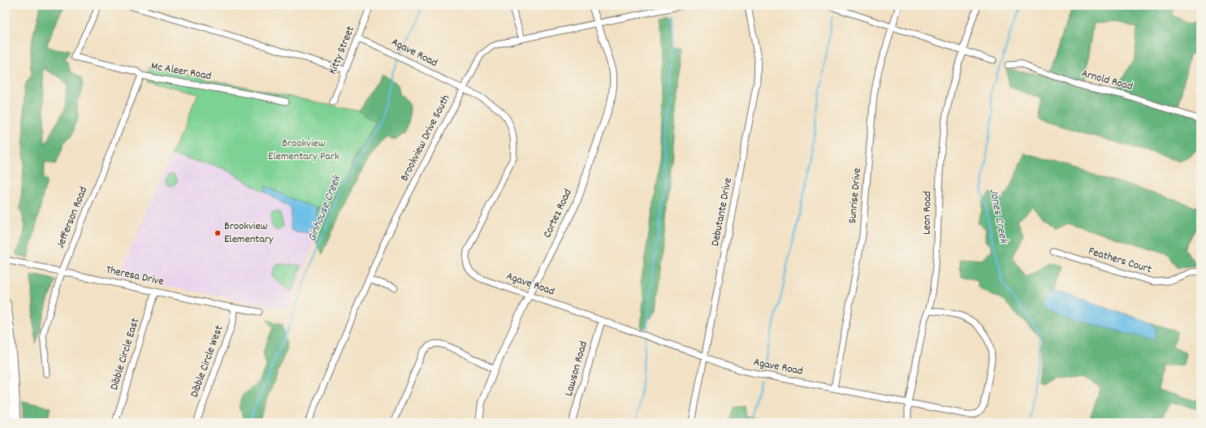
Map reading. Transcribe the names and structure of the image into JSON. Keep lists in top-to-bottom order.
{
  "streets": {
    "street": [
      "Kitty Street",
      "Agave Road",
      "Mc Aleer Road",
      "Arnold Road",
      "Brookview Drive South",
      "Sunrise Drive",
      "Debutante Drive",
      "Leon Road",
      "Cortez Road",
      "Jefferson Road",
      "Feathers Court",
      "Theresa Drive",
      "Dibble Circle East",
      "Dibble Circle West",
      "Lawson Road"
    ]
  },
  "crossings": [
    ["Kitty Street", "Agave Road"],
    ["Agave Road", "Brookview Drive South"],
    ["Agave Road", "Sunrise Drive"],
    ["Agave Road", "Debutante Drive"],
    ["Agave Road", "Leon Road"],
    ["Agave Road", "Cortez Road"],
    ["Agave Road", "Lawson Road"],
    ["Mc Aleer Road", "Jefferson Road"],
    ["Brookview Drive South", "Cortez Road"],
    ["Jefferson Road", "Theresa Drive"],
    ["Theresa Drive", "Dibble Circle East"],
    ["Theresa Drive", "Dibble Circle West"]
  ],
  "water": ["Ginhouse Creek", "Jones Creek"],
  "parks": ["Brookview Elementary Park"],
  "places": ["Brookview Elementary"]
}
